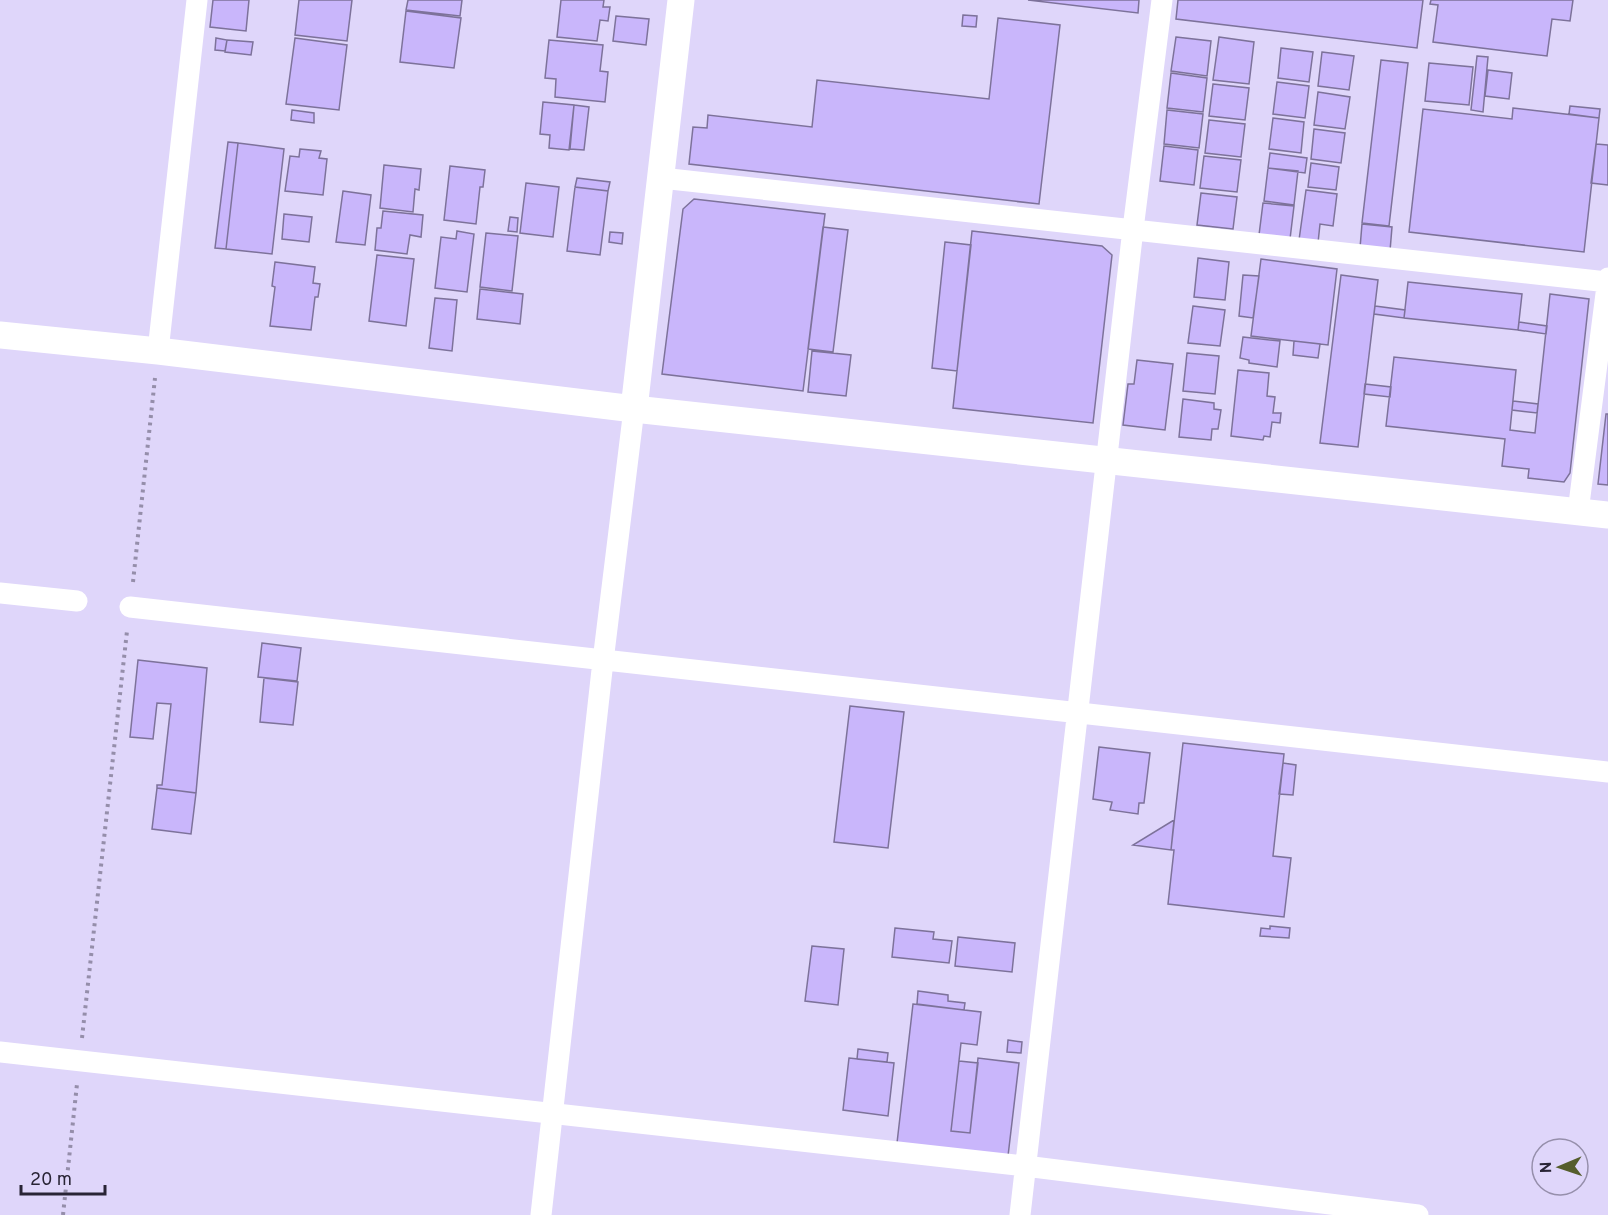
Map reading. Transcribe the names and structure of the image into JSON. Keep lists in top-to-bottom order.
{
  "scale_bar": "20 m",
  "north": "left"
}
